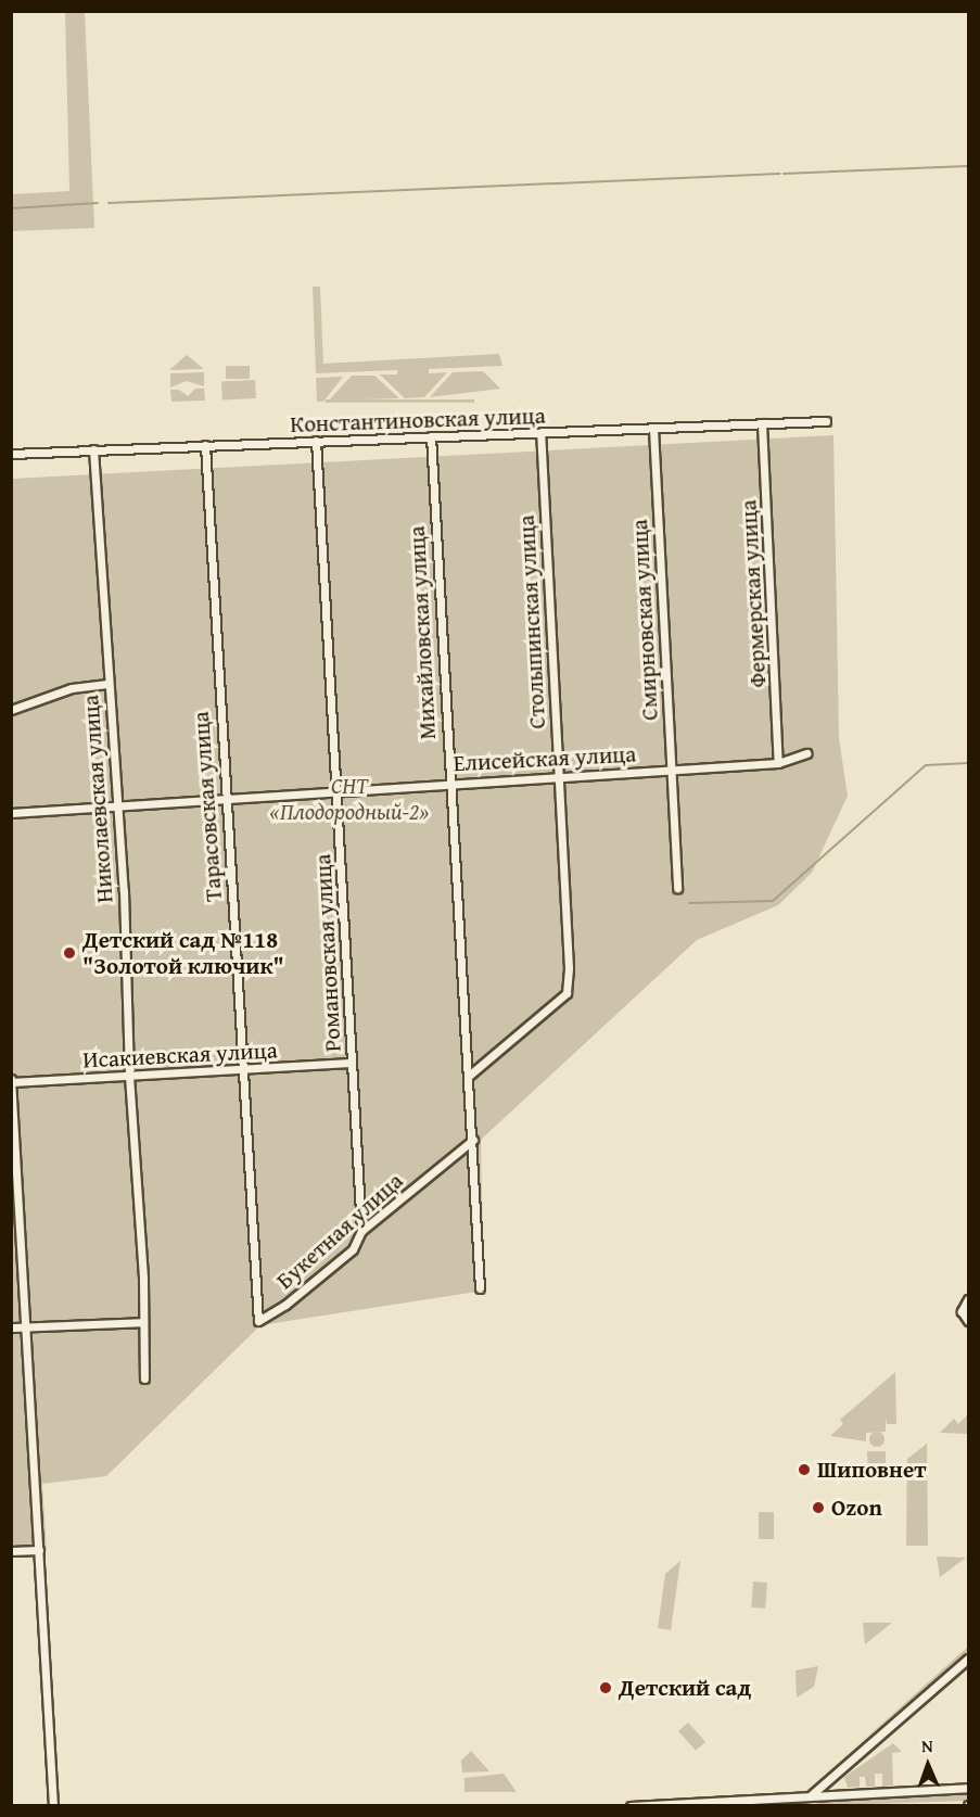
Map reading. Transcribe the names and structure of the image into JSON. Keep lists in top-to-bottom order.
{
  "streets": {
    "street": [
      "Константиновская улица",
      "Фермерская улица",
      "Смирновская улица",
      "Столыпинская улица",
      "Михайловская улица",
      "Елисейская улица",
      "Николаевская улица",
      "Тарасовская улица",
      "Романовская улица",
      "Исакиевская улица",
      "Букетная улица"
    ]
  },
  "crossings": [
    ["Константиновская улица", "Фермерская улица"],
    ["Константиновская улица", "Смирновская улица"],
    ["Константиновская улица", "Столыпинская улица"],
    ["Константиновская улица", "Михайловская улица"],
    ["Константиновская улица", "Николаевская улица"],
    ["Константиновская улица", "Тарасовская улица"],
    ["Константиновская улица", "Романовская улица"],
    ["Фермерская улица", "Елисейская улица"],
    ["Смирновская улица", "Елисейская улица"],
    ["Столыпинская улица", "Михайловская улица"],
    ["Столыпинская улица", "Елисейская улица"],
    ["Михайловская улица", "Елисейская улица"],
    ["Михайловская улица", "Букетная улица"],
    ["Елисейская улица", "Николаевская улица"],
    ["Елисейская улица", "Тарасовская улица"],
    ["Елисейская улица", "Романовская улица"],
    ["Николаевская улица", "Исакиевская улица"],
    ["Тарасовская улица", "Исакиевская улица"],
    ["Тарасовская улица", "Букетная улица"],
    ["Романовская улица", "Исакиевская улица"],
    ["Романовская улица", "Букетная улица"]
  ],
  "parks": ["СНТ «Плодородный-2»"],
  "places": [
    "Детский сад №118 \"Золотой ключик\"",
    "Шиповнет",
    "Ozon",
    "Детский сад"
  ],
  "north": "top"
}
